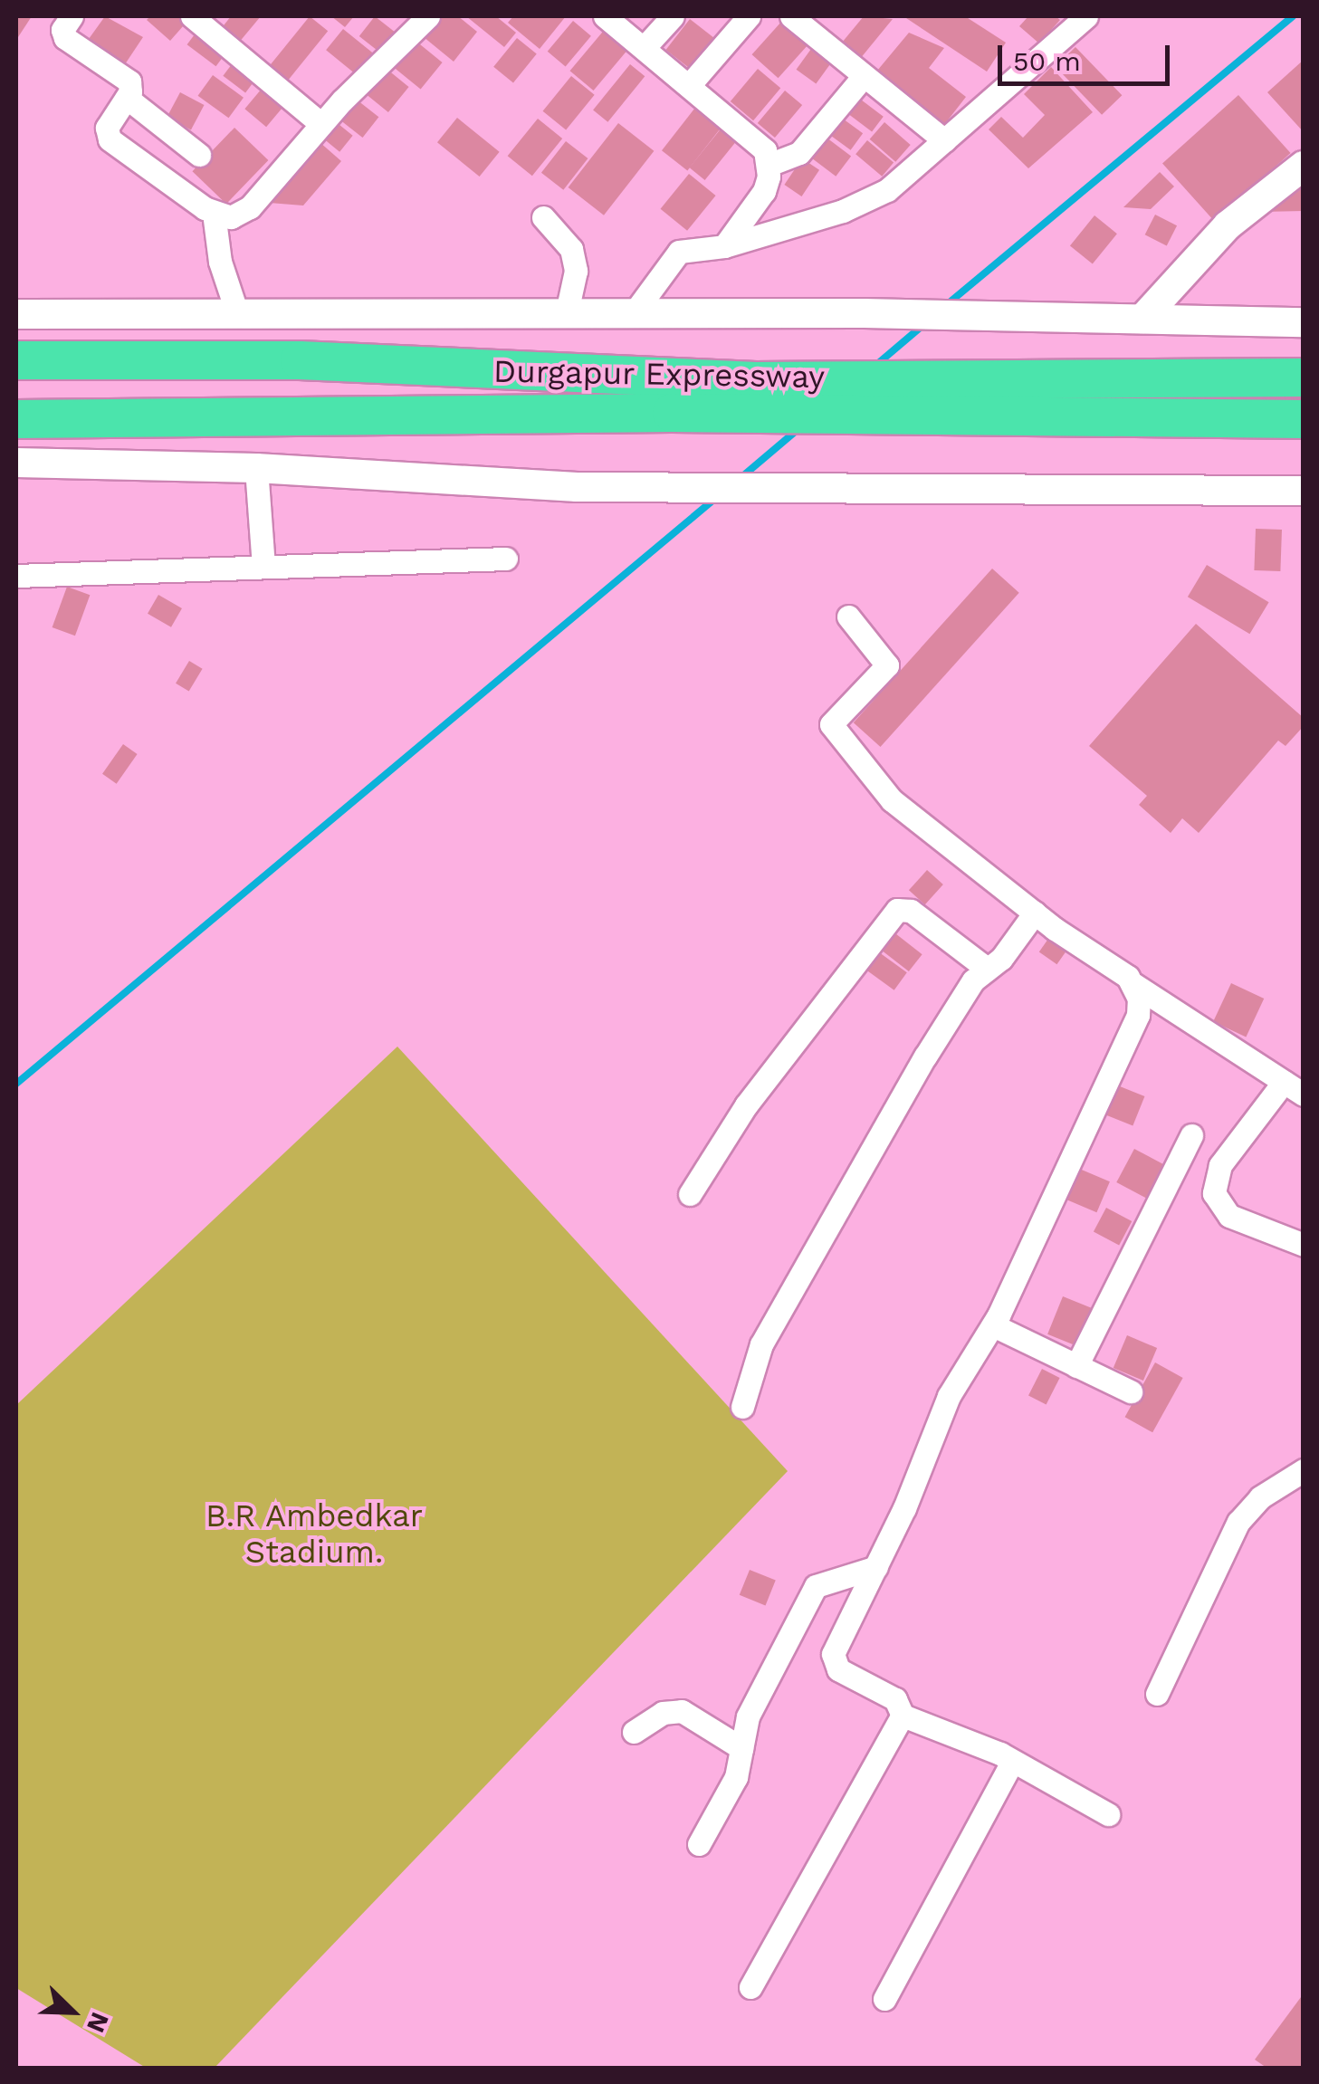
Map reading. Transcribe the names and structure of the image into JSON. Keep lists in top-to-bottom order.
{
  "streets": {
    "highway": ["Durgapur Expressway"]
  },
  "parks": ["B.R Ambedkar Stadium."],
  "scale_bar": "50 m",
  "north": "bottom right"
}
